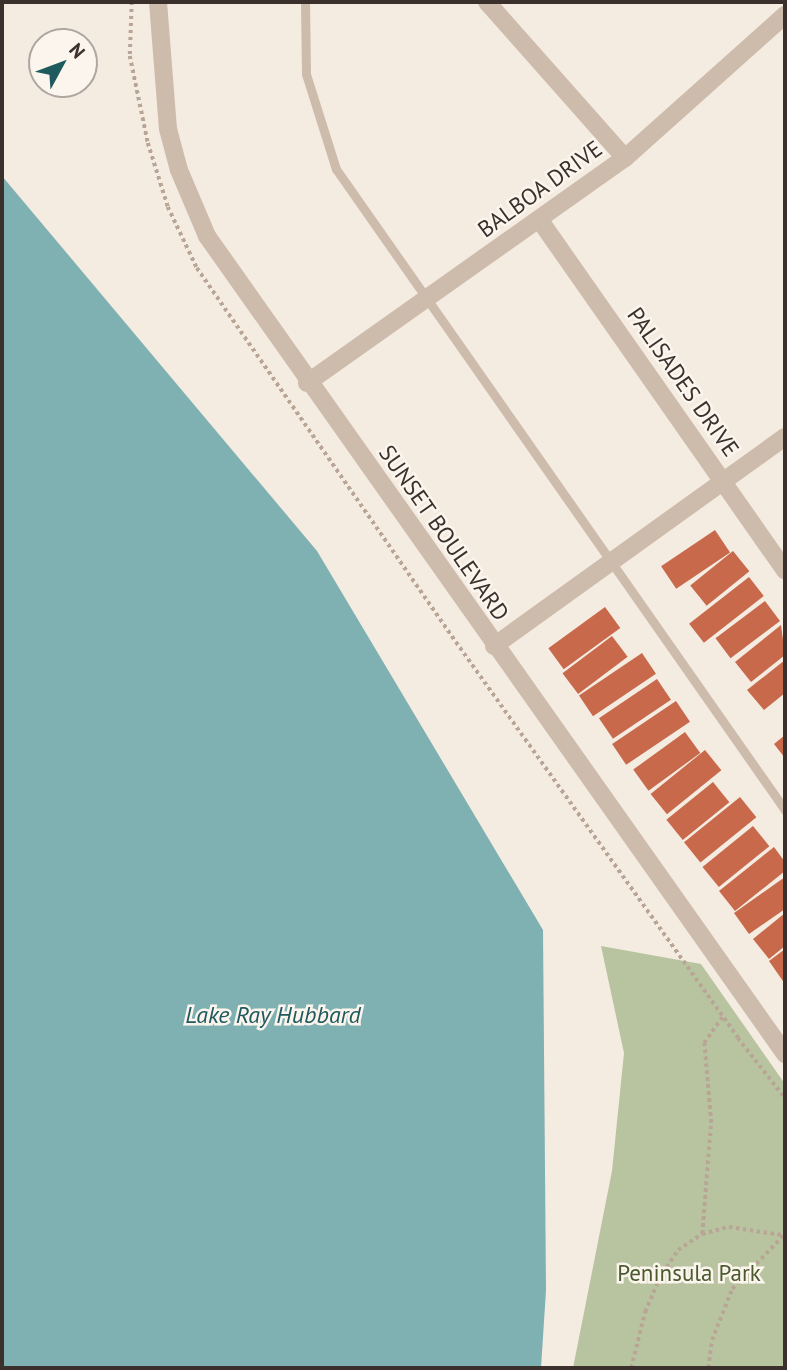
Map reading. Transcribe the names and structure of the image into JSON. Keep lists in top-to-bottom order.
{
  "streets": {
    "street": ["BALBOA DRIVE", "PALISADES DRIVE", "SUNSET BOULEVARD"]
  },
  "crossings": [
    ["BALBOA DRIVE", "PALISADES DRIVE"],
    ["BALBOA DRIVE", "SUNSET BOULEVARD"]
  ],
  "water": ["Lake Ray Hubbard"],
  "parks": ["Peninsula Park"],
  "north": "top right"
}
